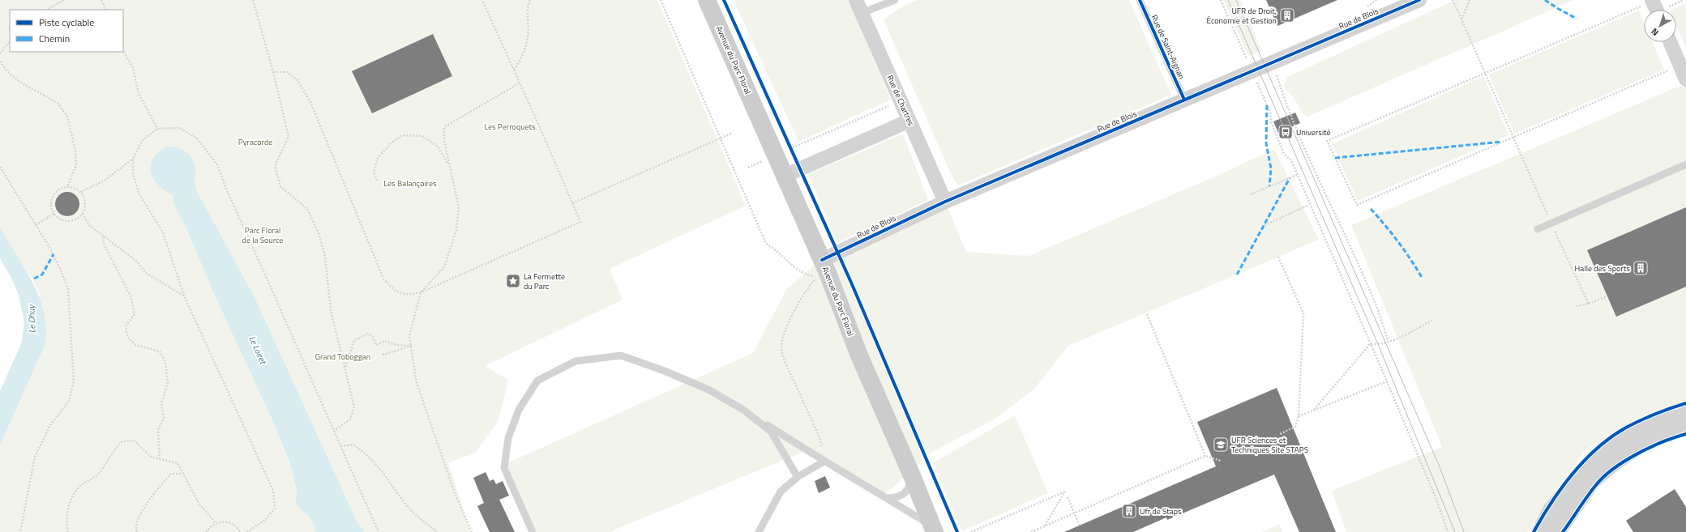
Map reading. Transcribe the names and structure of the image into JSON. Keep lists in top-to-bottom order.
{
  "streets": {
    "main road": ["Avenue du Parc Floral"],
    "street": ["Rue de Blois", "Rue de Chartres"],
    "lane": ["Rue de Saint-Aignan"]
  },
  "crossings": [
    ["Rue de Blois", "Rue de Saint-Aignan"],
    ["Rue de Blois", "Avenue du Parc Floral"],
    ["Rue de Blois", "Rue de Chartres"]
  ],
  "water": ["Le Dhuy", "Le Loiret"],
  "parks": [
    "Les Perroquets.",
    "Pyracorde",
    "Les Balançoires",
    "Parc Floral de la Source",
    "Grand Toboggan"
  ],
  "places": {
    "building": ["UFR de Droit, Économie et Gestion", "Halle des Sports", "Ufr de Staps"],
    "bus stop": ["Université"],
    "place": ["La Fermette du Parc"],
    "school or university": ["UFR Sciences et Techniques Site STAPS"]
  },
  "legend": ["Piste cyclable", "Chemin"],
  "north": "bottom left"
}
